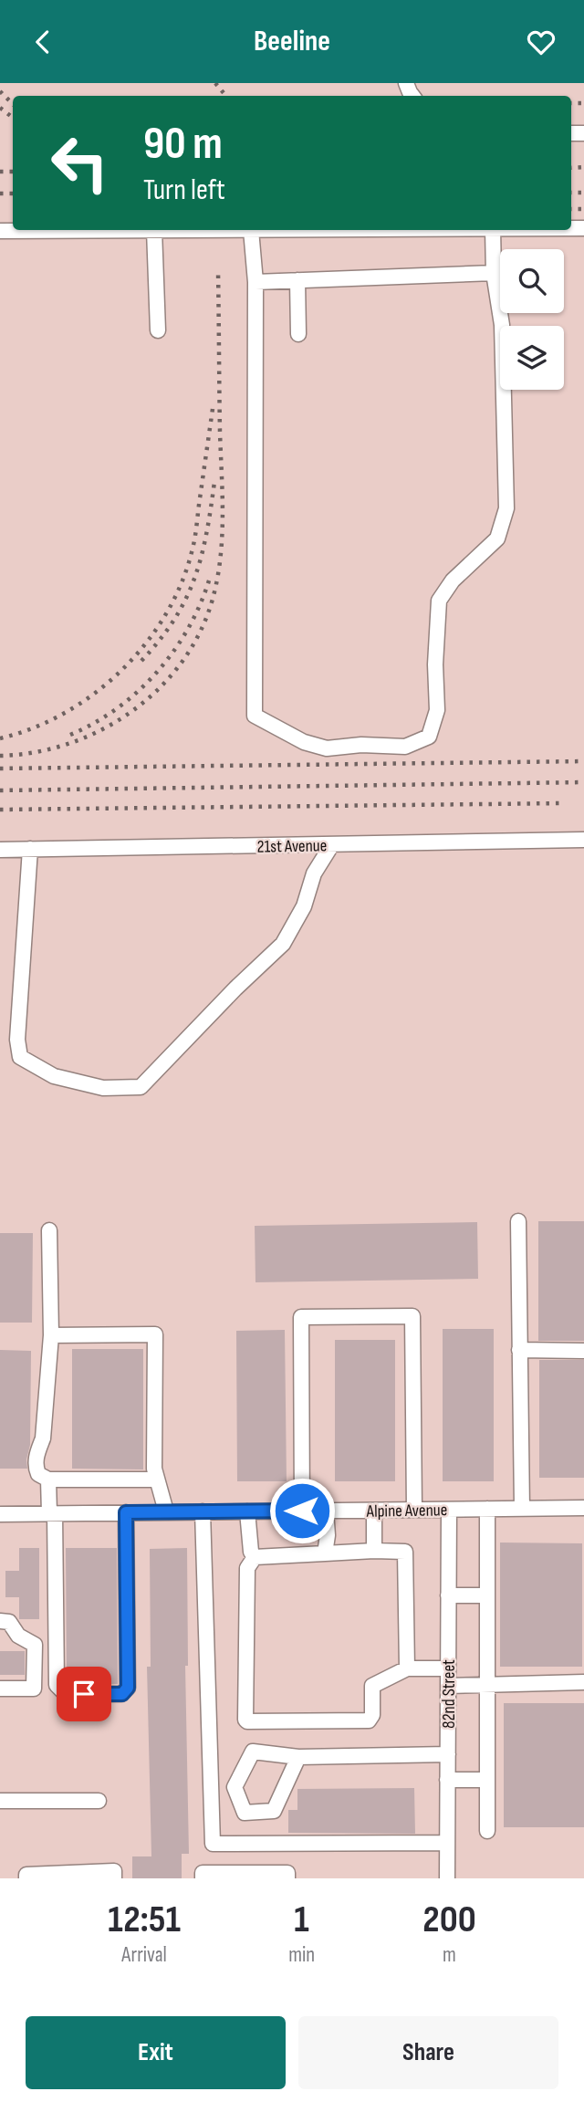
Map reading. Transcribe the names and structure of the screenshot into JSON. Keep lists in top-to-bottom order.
{
  "streets": {
    "street": ["21st Avenue", "Alpine Avenue", "82nd Street"]
  },
  "crossings": [
    ["Alpine Avenue", "82nd Street"]
  ],
  "page": {
    "header": "Beeline",
    "turn": ["90 m", "Turn left"],
    "eta": [
      "12:51",
      "Arrival",
      "1",
      "min",
      "200",
      "m"
    ],
    "buttons": ["Exit", "Share"]
  }
}
